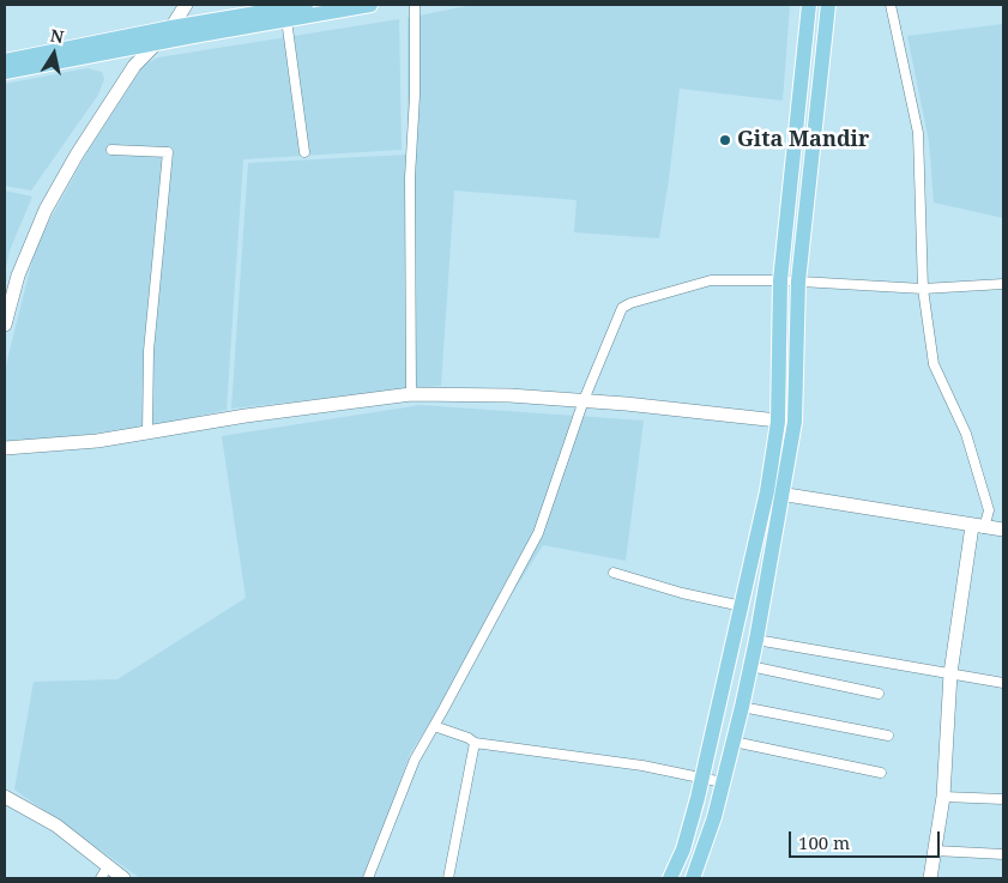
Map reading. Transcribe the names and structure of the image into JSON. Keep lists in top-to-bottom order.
{
  "places": ["Gita Mandir"],
  "scale_bar": "100 m",
  "north": "top"
}
